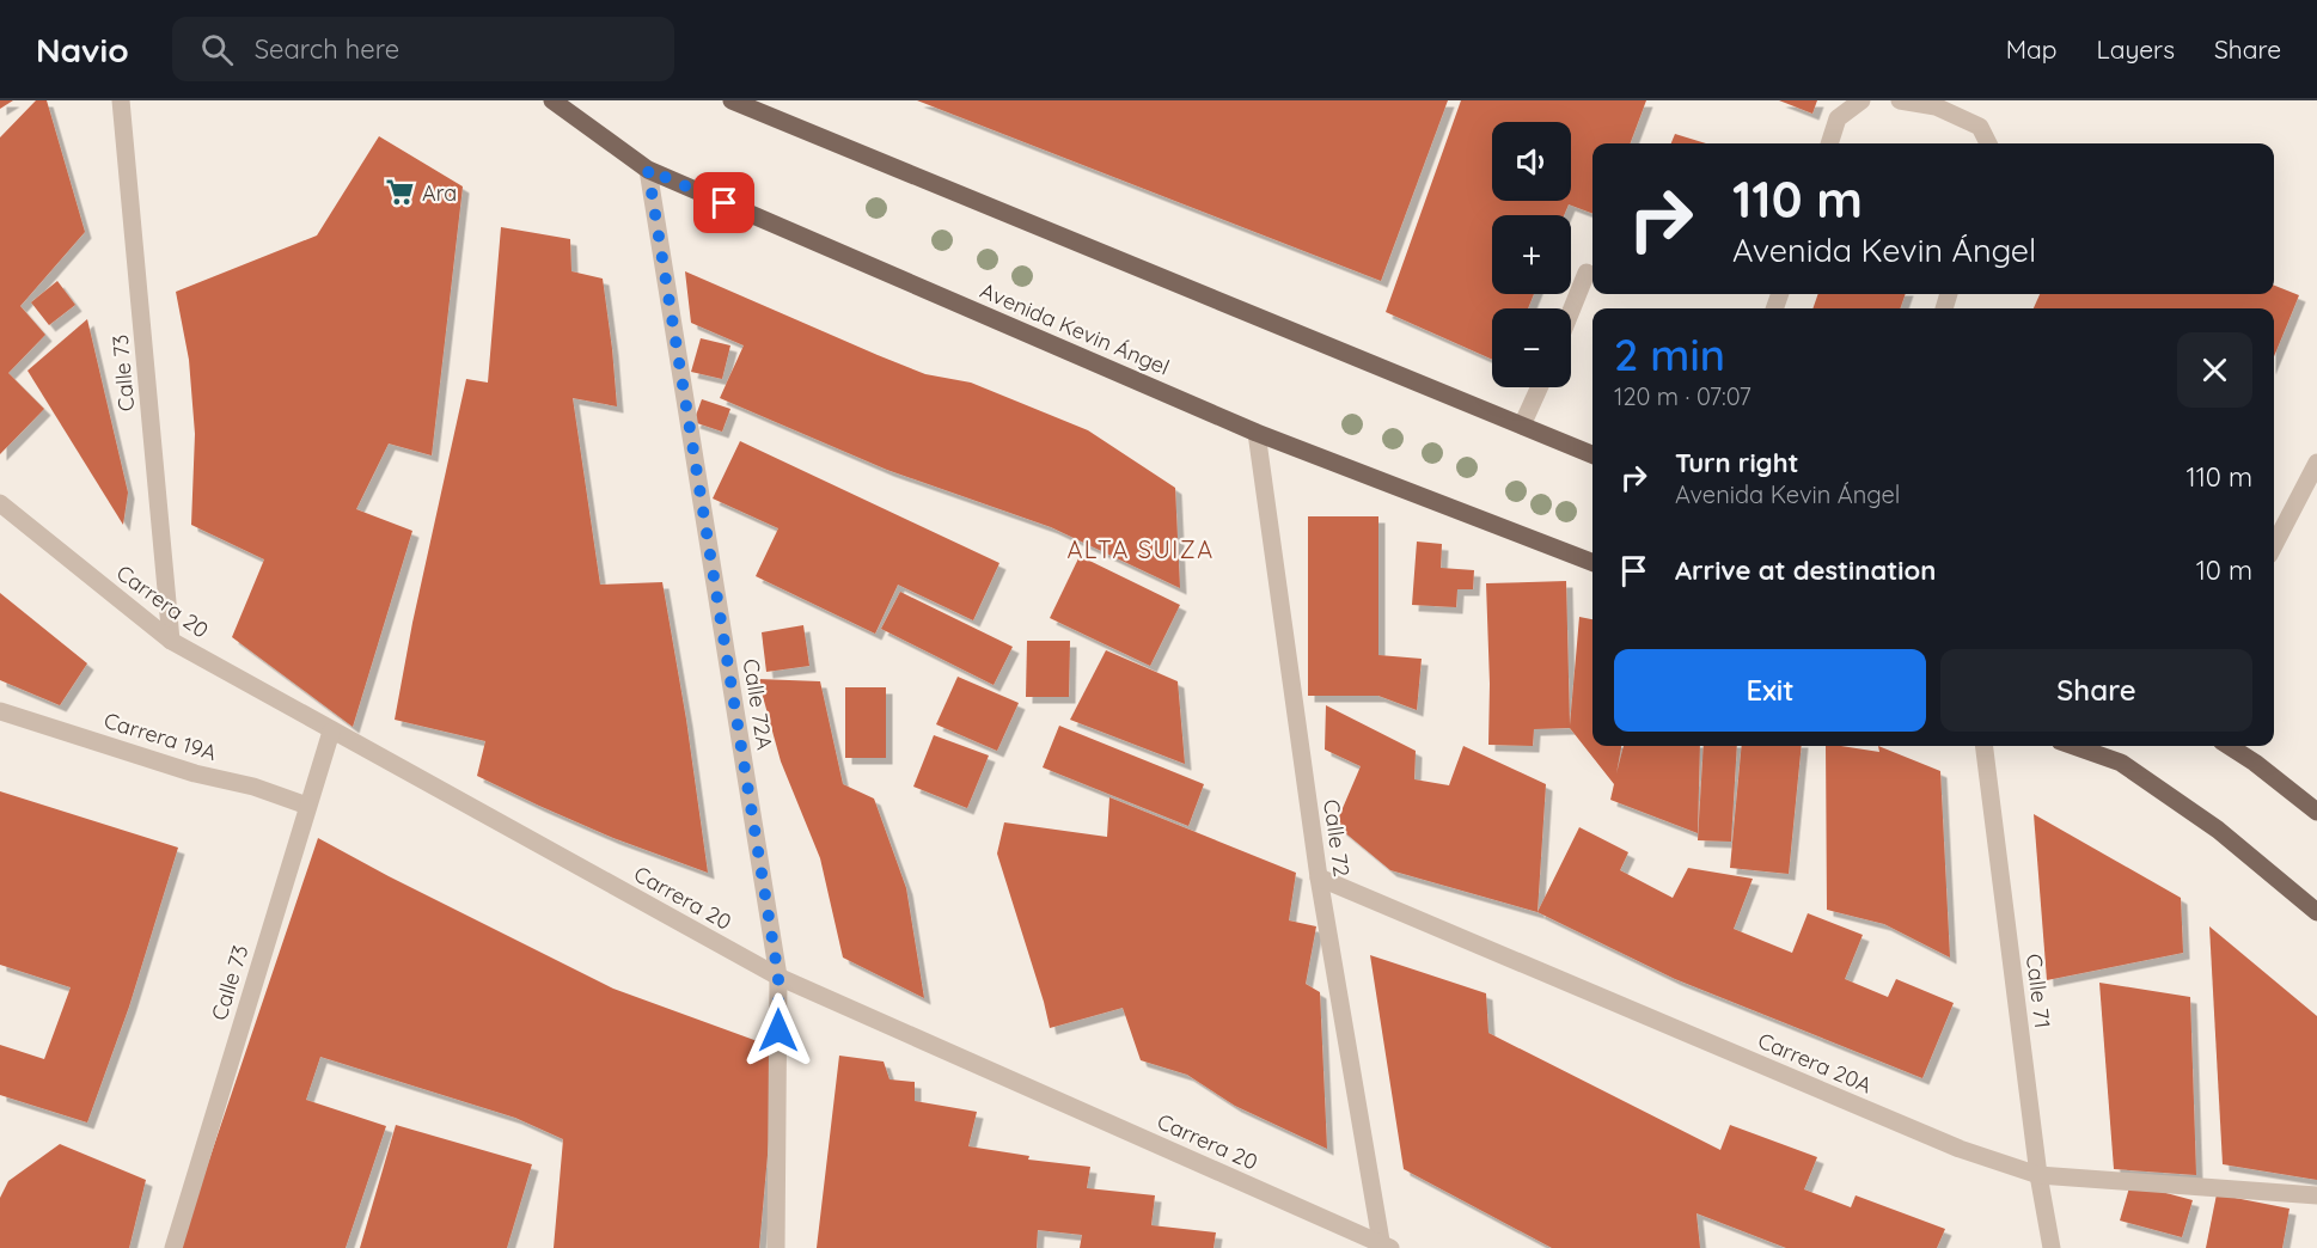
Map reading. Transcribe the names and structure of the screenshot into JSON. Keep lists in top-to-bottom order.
{
  "streets": {
    "main road": ["Avenida Kevin Ángel"],
    "street": [
      "Calle 73",
      "Carrera 20",
      "Calle 72A",
      "Carrera 19A",
      "Calle 72",
      "Calle 71",
      "Carrera 20A"
    ]
  },
  "crossings": [
    ["Avenida Kevin Ángel", "Calle 72A"],
    ["Avenida Kevin Ángel", "Calle 72"],
    ["Calle 73", "Carrera 20"],
    ["Calle 73", "Carrera 19A"],
    ["Carrera 20", "Calle 72A"],
    ["Carrera 20", "Calle 72"],
    ["Calle 72", "Carrera 20A"],
    ["Calle 71", "Carrera 20A"]
  ],
  "districts": ["ALTA SUIZA"],
  "places": {
    "supermarket": ["Ara"]
  },
  "page": {
    "header": "Navio",
    "search": "Search here",
    "nav": ["Map", "Layers", "Share"],
    "map_buttons": ["+", "−"],
    "turn": ["110 m", "Avenida Kevin Ángel"],
    "heading": ["2 min", "120 m · 07:07"],
    "list": [
      {
        "name": "Turn right",
        "note": "Avenida Kevin Ángel",
        "value": "110 m"
      },
      {
        "name": "Arrive at destination",
        "value": "10 m"
      }
    ],
    "buttons": ["Exit", "Share"]
  }
}
